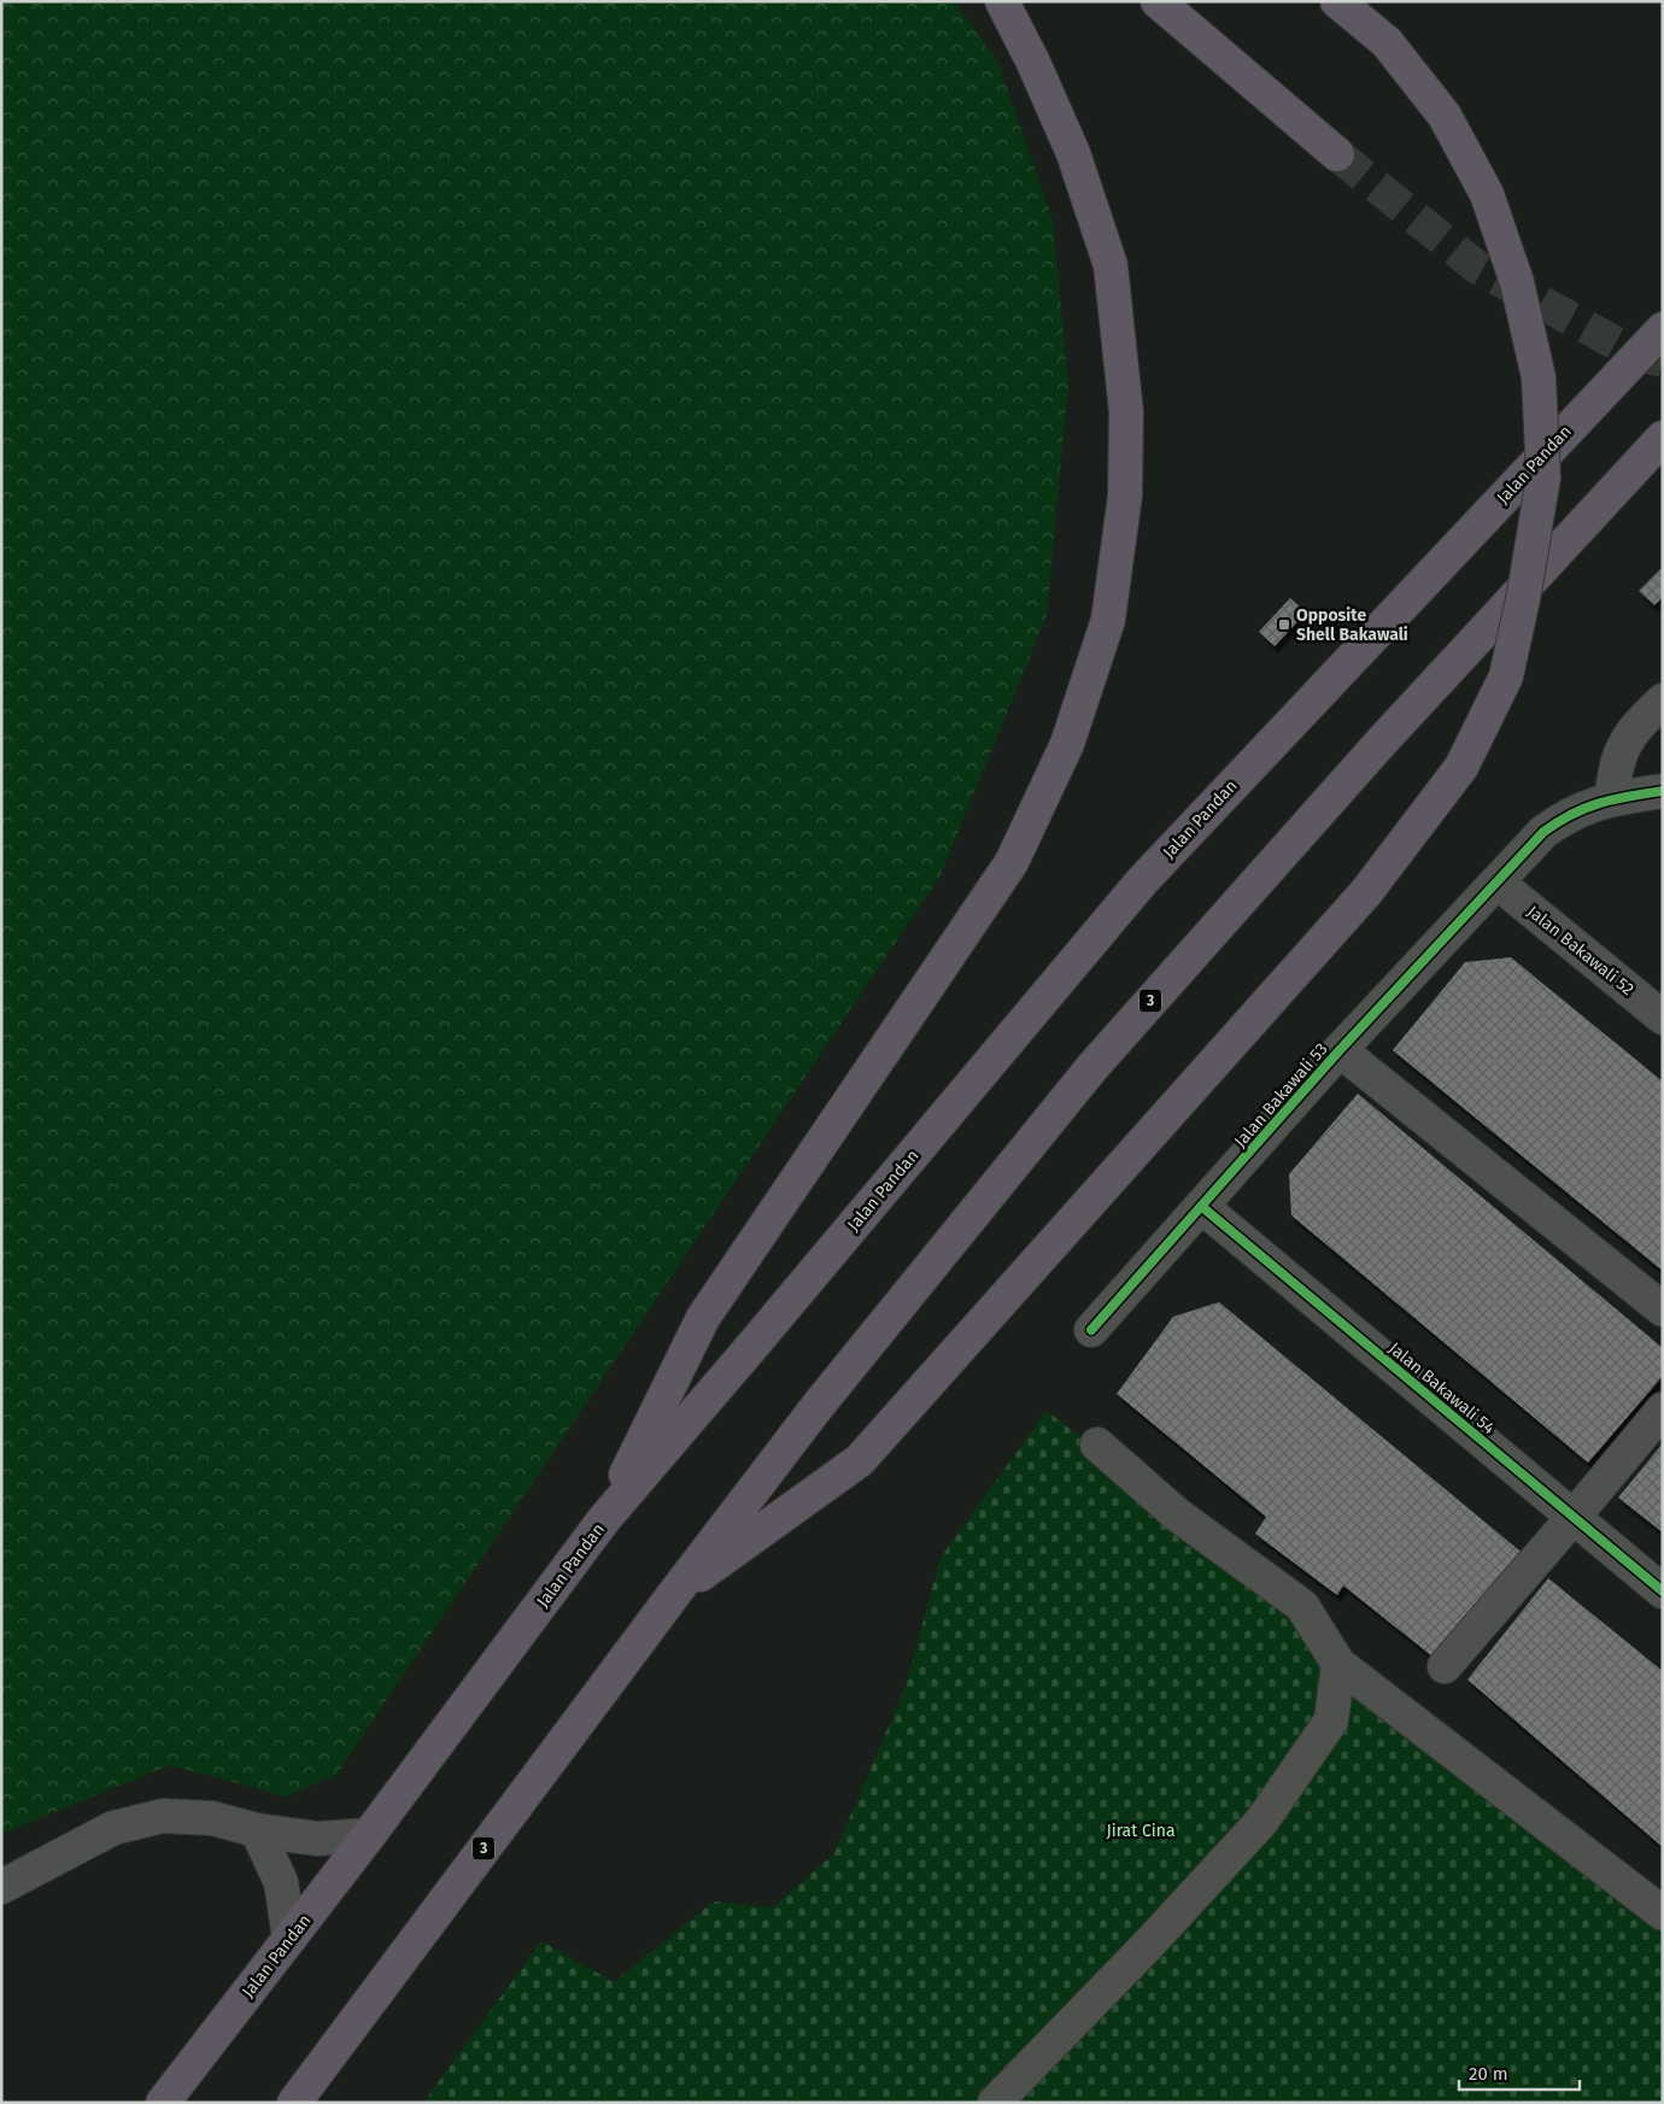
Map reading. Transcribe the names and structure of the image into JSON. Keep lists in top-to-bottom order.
{
  "streets": {
    "highway": ["Jalan Pandan", "3"],
    "street": ["Jalan Bakawali 52", "Jalan Bakawali 53", "Jalan Bakawali 54"]
  },
  "crossings": [
    ["Jalan Bakawali 52", "Jalan Bakawali 53"],
    ["Jalan Bakawali 53", "Jalan Bakawali 54"]
  ],
  "parks": ["Jirat Cina"],
  "places": {
    "transit": ["Opposite Shell Bakawali"]
  },
  "scale_bar": "20 m"
}
